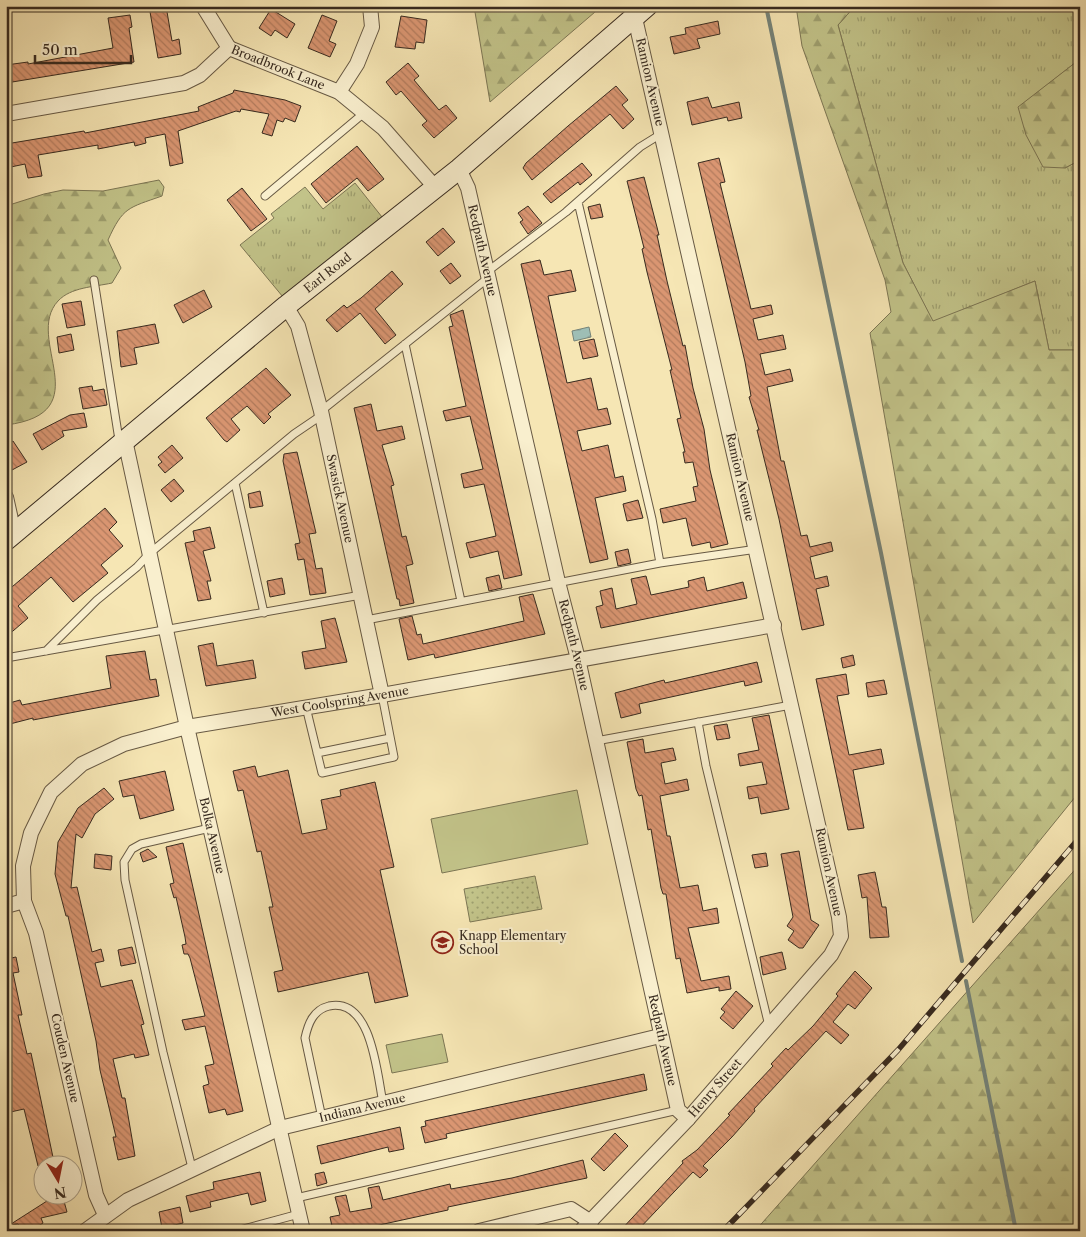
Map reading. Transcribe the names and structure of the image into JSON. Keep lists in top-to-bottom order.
{
  "streets": {
    "street": [
      "Broadbrook Lane",
      "Ramion Avenue",
      "Redpath Avenue",
      "Earl Road",
      "Swasick Avenue",
      "West Coolspring Avenue",
      "Bolka Avenue",
      "Couden Avenue",
      "Henry Street",
      "Indiana Avenue"
    ]
  },
  "crossings": [
    ["Broadbrook Lane", "Earl Road"],
    ["Ramion Avenue", "Earl Road"],
    ["Ramion Avenue", "West Coolspring Avenue"],
    ["Ramion Avenue", "Henry Street"],
    ["Redpath Avenue", "Earl Road"],
    ["Redpath Avenue", "West Coolspring Avenue"],
    ["Redpath Avenue", "Henry Street"],
    ["Redpath Avenue", "Indiana Avenue"],
    ["Earl Road", "Swasick Avenue"],
    ["Earl Road", "Bolka Avenue"],
    ["Swasick Avenue", "West Coolspring Avenue"],
    ["West Coolspring Avenue", "Bolka Avenue"],
    ["West Coolspring Avenue", "Couden Avenue"],
    ["Bolka Avenue", "Indiana Avenue"],
    ["Couden Avenue", "Indiana Avenue"]
  ],
  "places": {
    "school or university": ["Knapp Elementary School"]
  },
  "scale_bar": "50 m",
  "north": "bottom"
}
